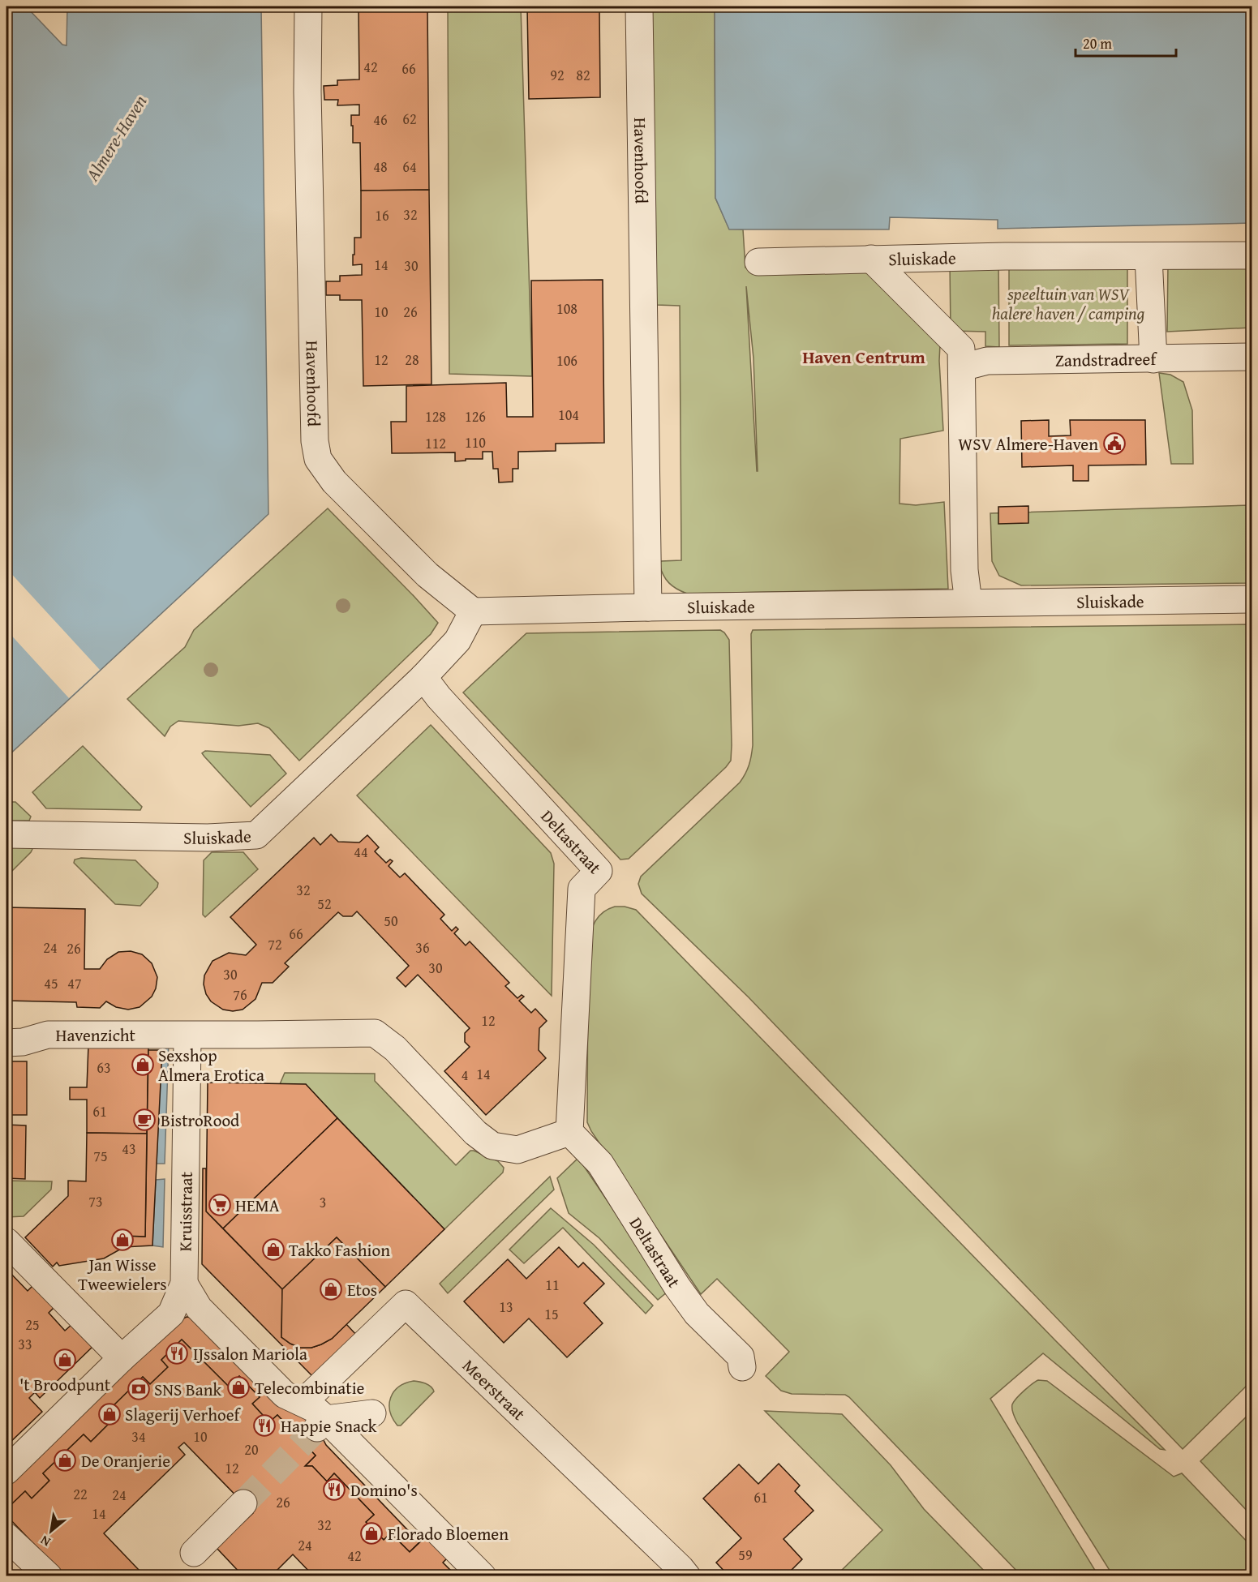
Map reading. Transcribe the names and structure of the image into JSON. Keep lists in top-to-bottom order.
{
  "streets": {
    "street": [
      "Havenhoofd",
      "Sluiskade",
      "Zandstradreef",
      "Deltastraat",
      "Havenzicht",
      "Kruisstraat",
      "Meerstraat"
    ]
  },
  "crossings": [
    ["Havenhoofd", "Sluiskade"],
    ["Sluiskade", "Zandstradreef"],
    ["Sluiskade", "Deltastraat"],
    ["Havenzicht", "Kruisstraat"]
  ],
  "districts": ["Haven Centrum"],
  "water": ["Almere-Haven"],
  "parks": ["speeltuin van WSV halere haven / camping"],
  "places": {
    "public building": ["WSV Almere-Haven"],
    "shop": [
      "Sexshop Almera Erotica",
      "Jan Wisse Tweewielers",
      "Takko Fashion",
      "Etos",
      "'t Broodpunt",
      "Telecombinatie",
      "Slagerij Verhoef",
      "De Oranjerie",
      "Florado Bloemen"
    ],
    "cafe": ["BistroRood"],
    "supermarket": ["HEMA"],
    "restaurant": ["IJssalon Mariola", "Happie Snack", "Domino's"],
    "bank": ["SNS Bank"]
  },
  "house_numbers": [
    "42",
    "66",
    "92",
    "82",
    "62",
    "46",
    "48",
    "64",
    "32",
    "16",
    "14",
    "30",
    "108",
    "10",
    "26",
    "12",
    "28",
    "106",
    "104",
    "128",
    "126",
    "110",
    "112",
    "44",
    "32",
    "52",
    "50",
    "66",
    "72",
    "24",
    "36",
    "26",
    "30",
    "30",
    "45",
    "47",
    "76",
    "12",
    "63",
    "14",
    "4",
    "61",
    "43",
    "75",
    "73",
    "3",
    "11",
    "13",
    "15",
    "25",
    "33",
    "34",
    "10",
    "20",
    "12",
    "22",
    "24",
    "61",
    "26",
    "14",
    "32",
    "24",
    "59",
    "42"
  ],
  "scale_bar": "20 m",
  "north": "bottom left"
}
